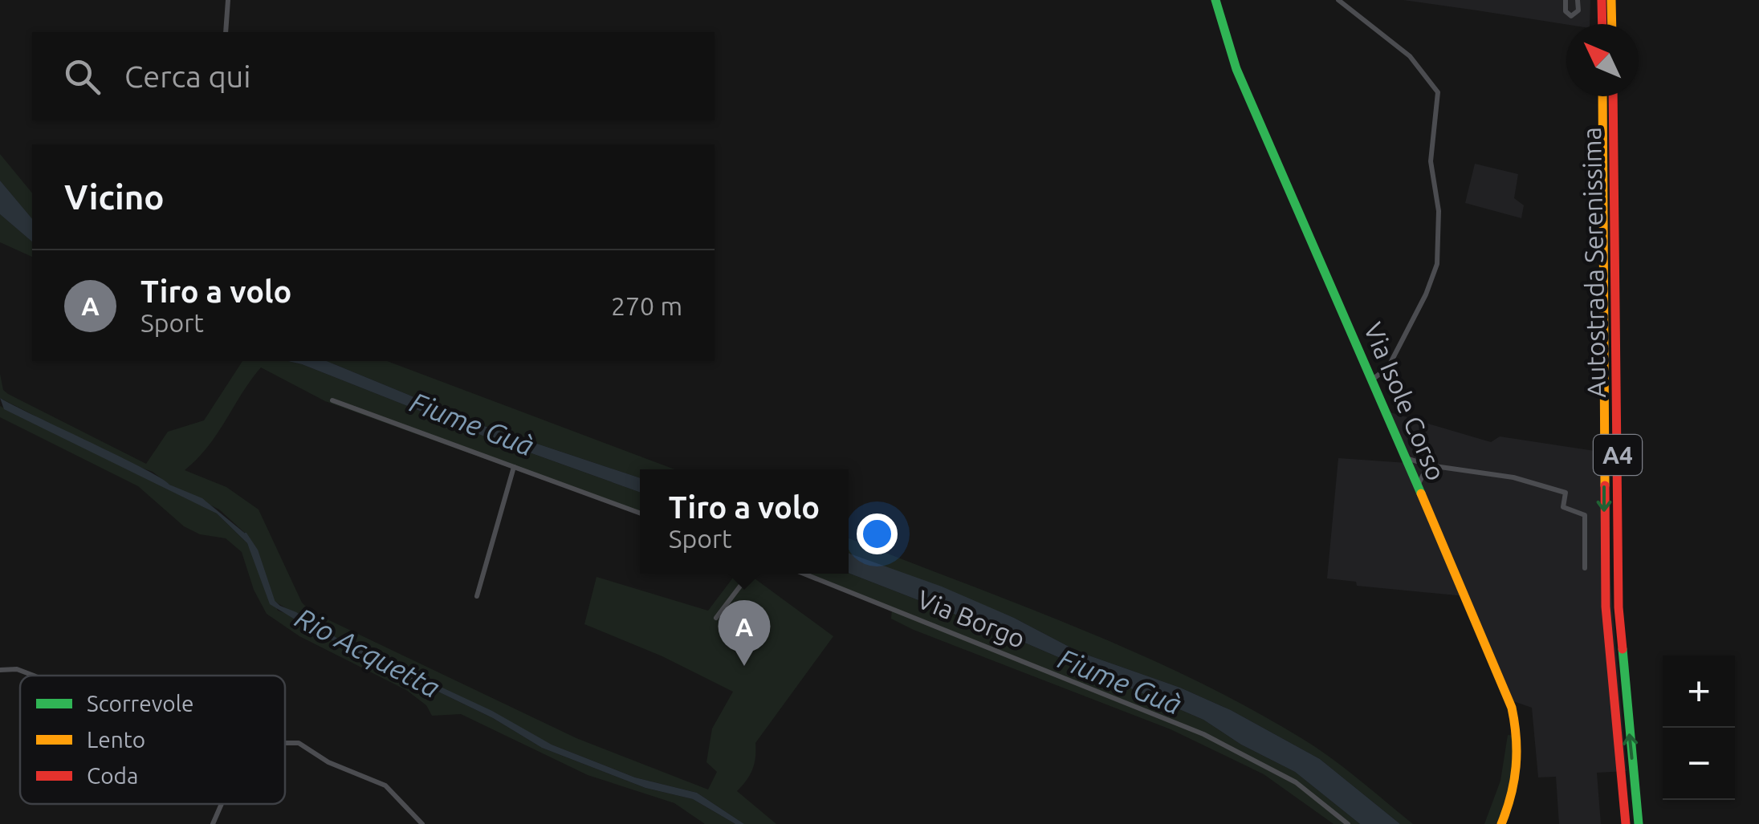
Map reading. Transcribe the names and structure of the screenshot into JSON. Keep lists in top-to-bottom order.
{
  "streets": {
    "main road": ["Autostrada Serenissima", "Via Isole Corso", "A4"],
    "street": ["Via Borgo"]
  },
  "water": ["Fiume Guà", "Rio Acquetta"],
  "legend": ["Scorrevole", "Lento", "Coda"],
  "north": "top left",
  "page": {
    "search": "Cerca qui",
    "heading": "Vicino",
    "list": [
      {
        "mark": "A",
        "name": "Tiro a volo",
        "note": "Sport",
        "value": "270 m"
      }
    ],
    "popup": ["Tiro a volo", "Sport"],
    "pins": "A",
    "map_buttons": ["+", "−"]
  }
}
